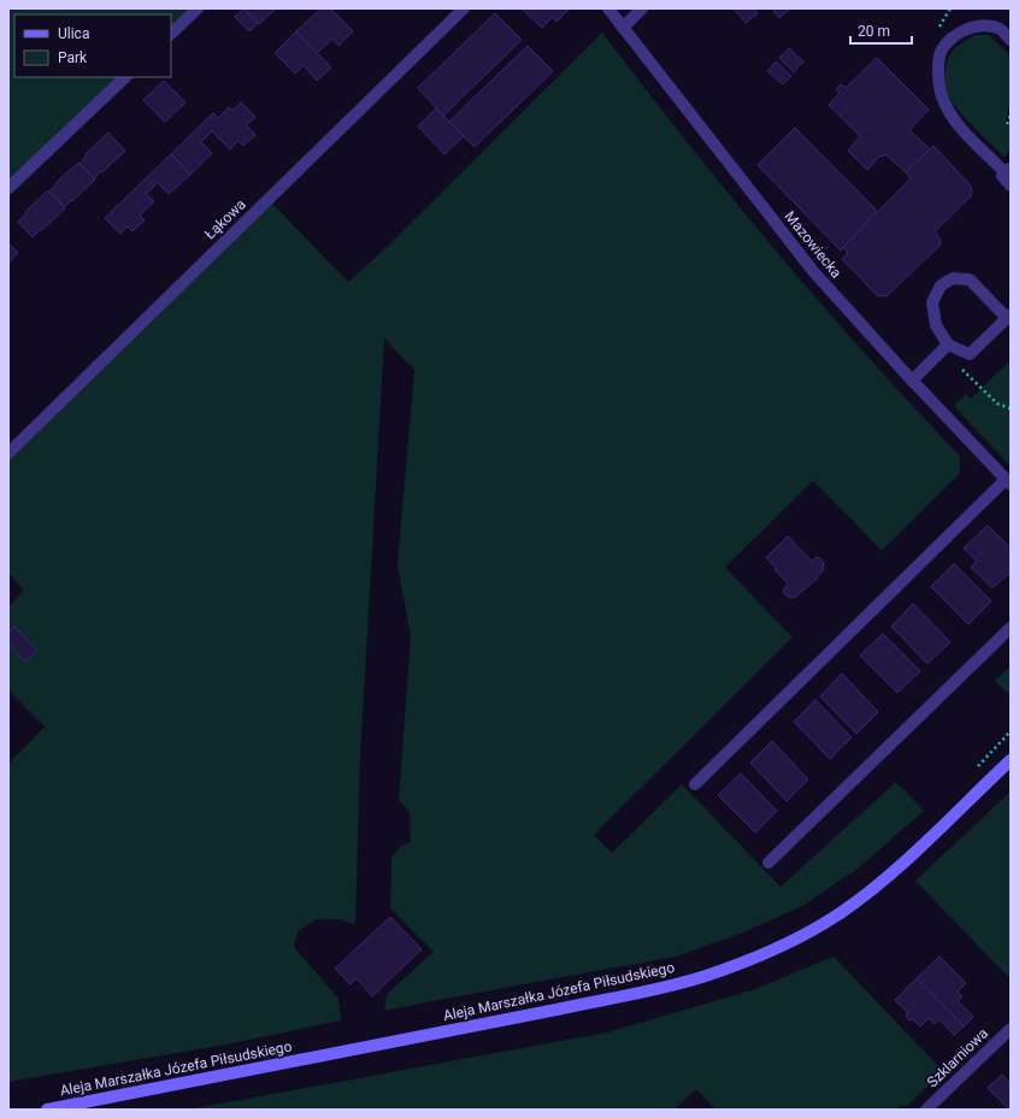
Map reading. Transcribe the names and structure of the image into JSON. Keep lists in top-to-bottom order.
{
  "streets": {
    "main road": ["Aleja Marszałka Józefa Piłsudskiego"],
    "street": ["Łąkowa", "Mazowiecka", "Szklarniowa"]
  },
  "legend": ["Ulica", "Park"],
  "scale_bar": "20 m"
}
